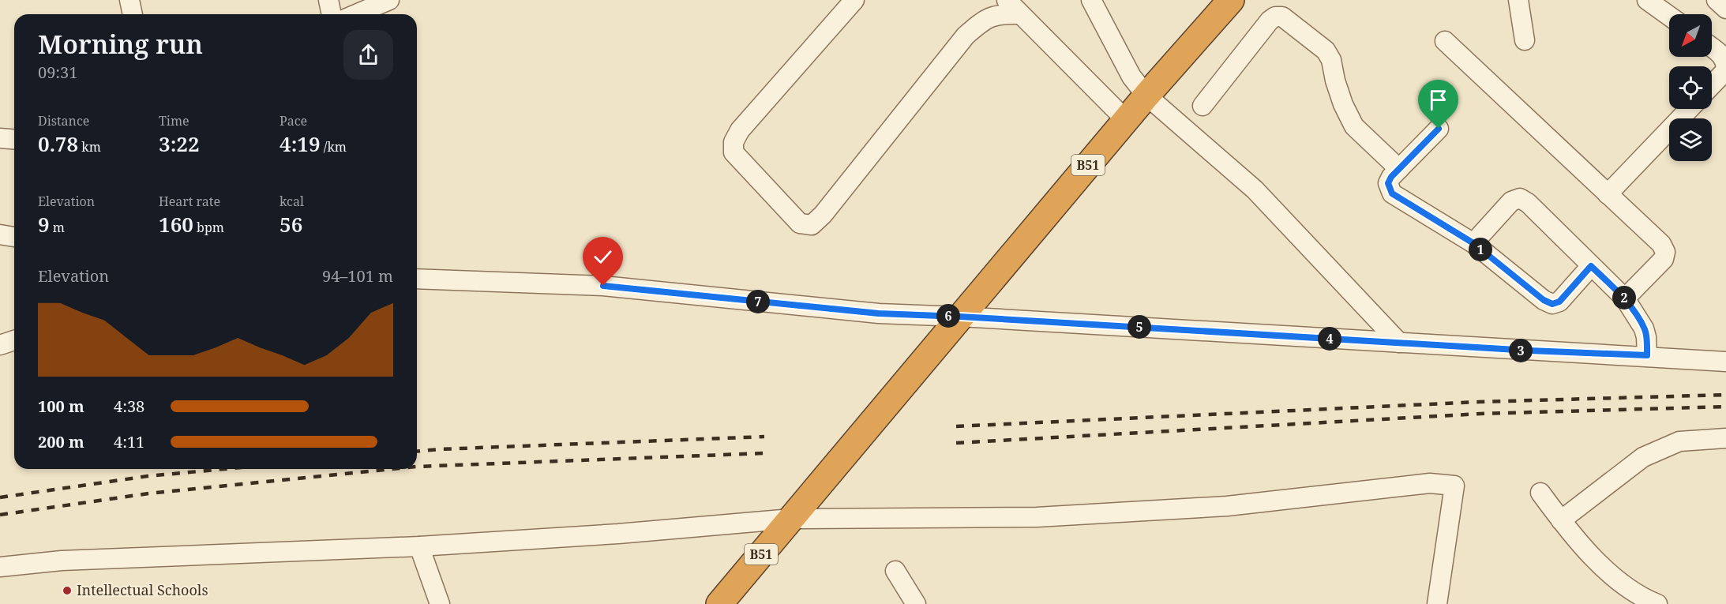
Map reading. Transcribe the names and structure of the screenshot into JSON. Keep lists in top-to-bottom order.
{
  "streets": {
    "highway": ["B51"]
  },
  "places": ["Intellectual Schools"],
  "north": "bottom left",
  "page": {
    "heading": ["Morning run", "09:31"],
    "stats": [
      ["Distance", "0.78 km"],
      ["Time", "3:22"],
      ["Pace", "4:19 /km"],
      ["Elevation", "9 m"],
      ["Heart rate", "160 bpm"],
      ["kcal", "56"]
    ],
    "pins": [
      "1",
      "2",
      "7",
      "6",
      "5",
      "4",
      "3"
    ],
    "chart": ["Elevation", "94–101 m"],
    "list": [
      {
        "name": "100 m",
        "note": "4:38"
      },
      {
        "name": "200 m",
        "note": "4:11"
      }
    ]
  }
}
